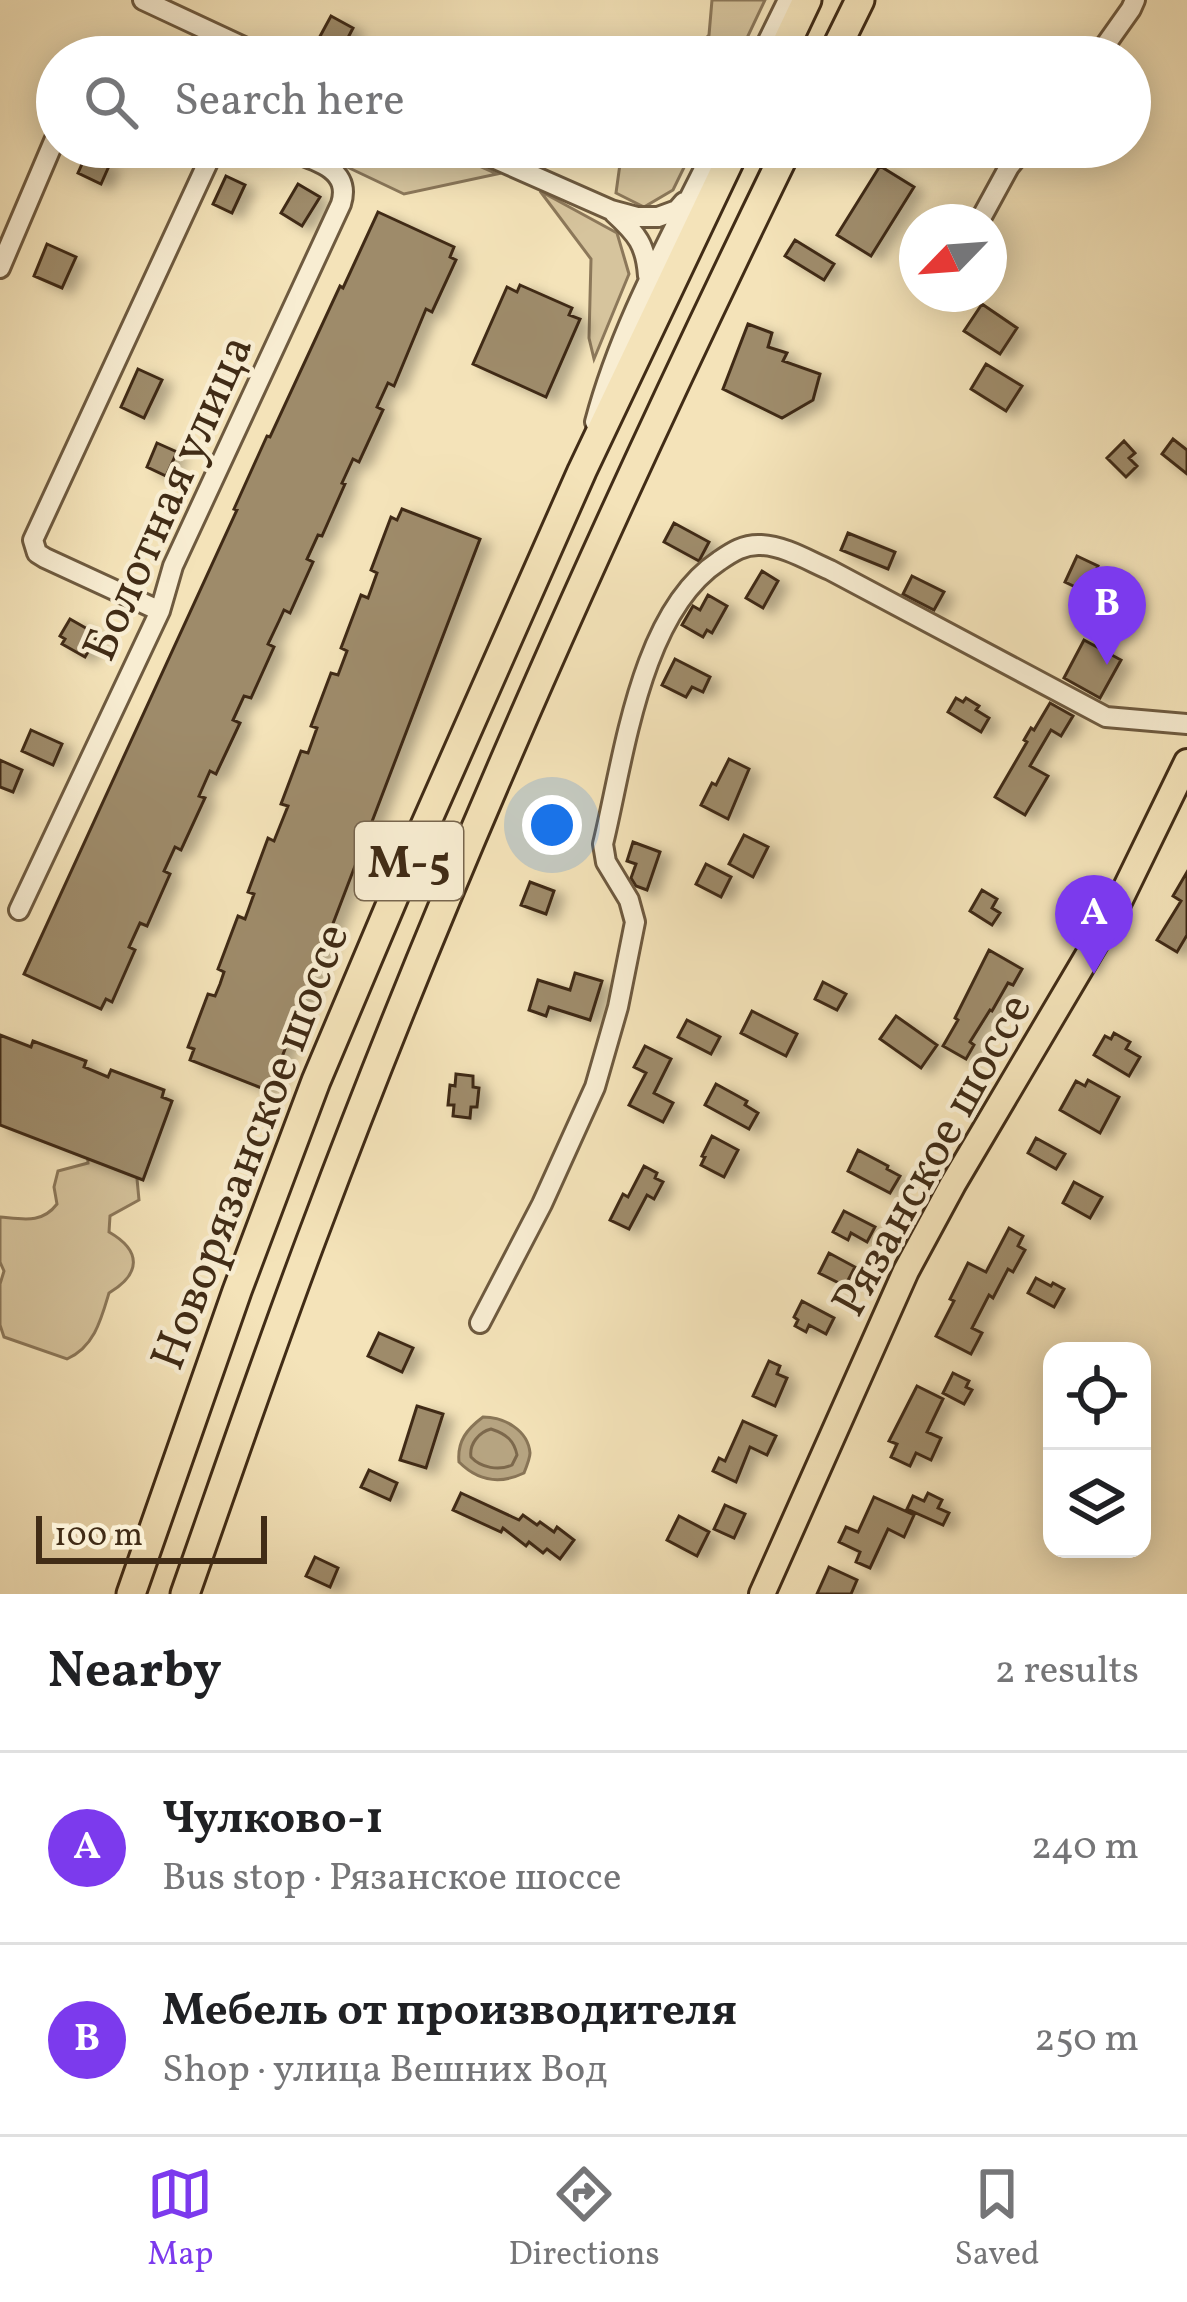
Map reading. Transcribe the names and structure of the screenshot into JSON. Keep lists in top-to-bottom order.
{
  "streets": {
    "highway": ["М-5", "Новорязанское шоссе"],
    "main road": ["Рязанское шоссе"],
    "street": ["Болотная улица"]
  },
  "scale_bar": "100 m",
  "north": "bottom left",
  "page": {
    "search": "Search here",
    "pins": ["B", "A"],
    "scale": "100 m",
    "heading": ["Nearby", "2 results"],
    "list": [
      {
        "mark": "A",
        "name": "Чулково-1",
        "note": "Bus stop · Рязанское шоссе",
        "value": "240 m"
      },
      {
        "mark": "B",
        "name": "Мебель от производителя",
        "note": "Shop · улица Вешних Вод",
        "value": "250 m"
      }
    ],
    "nav": ["Map", "Directions", "Saved"]
  }
}
